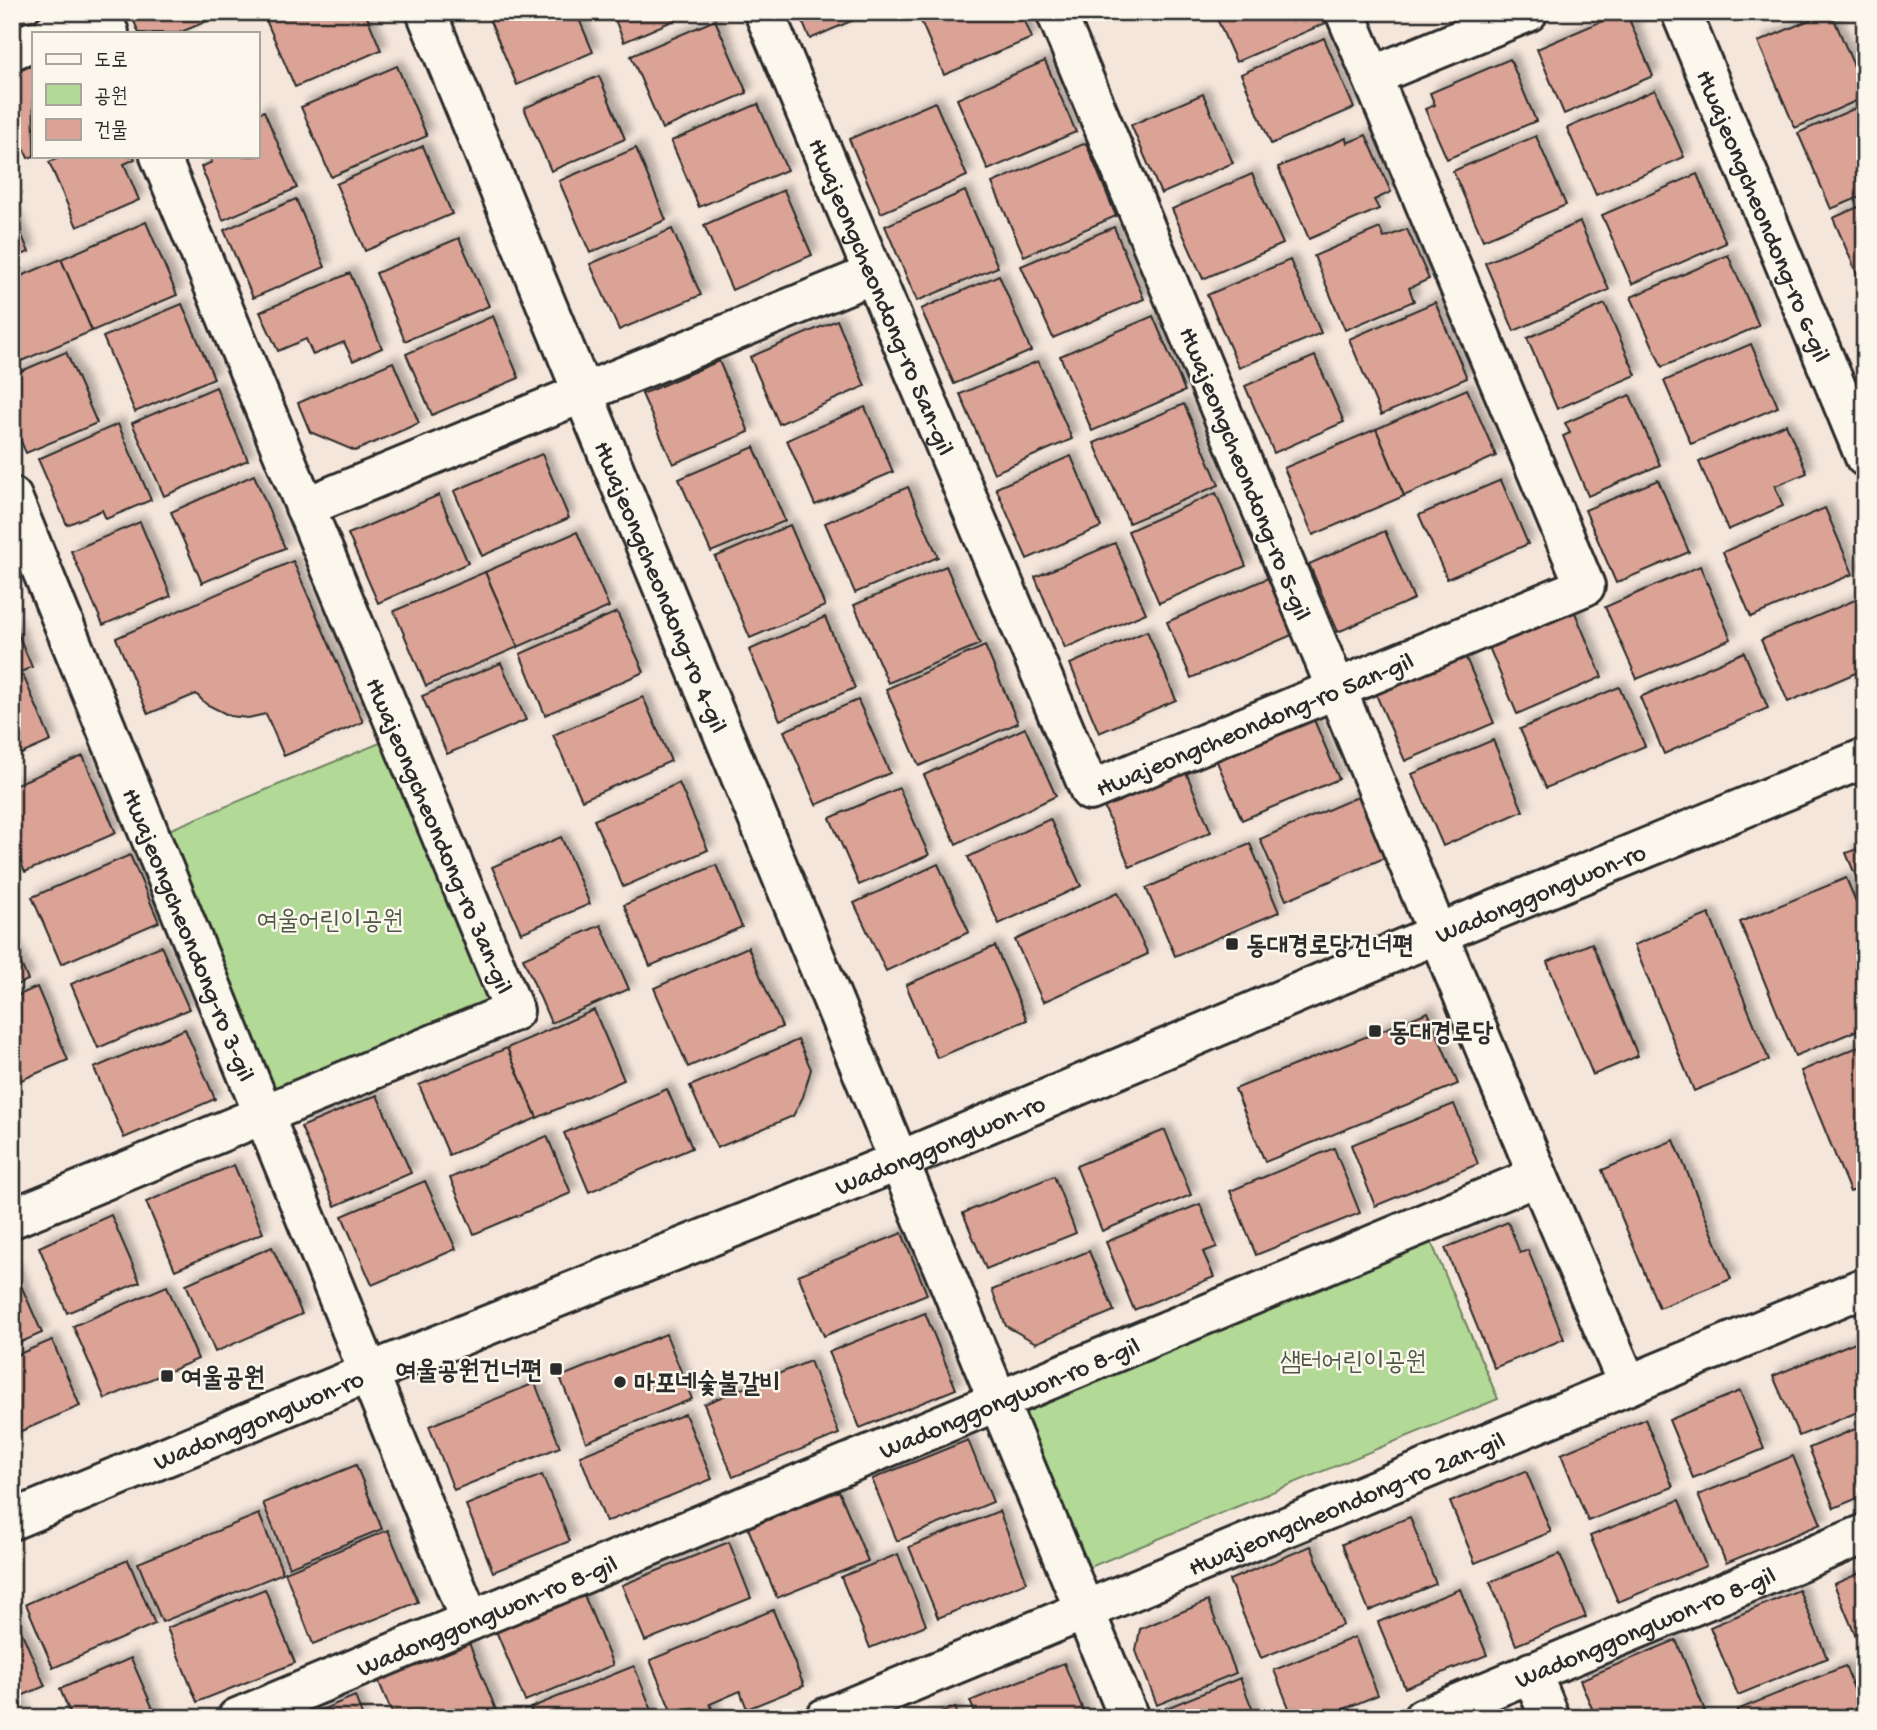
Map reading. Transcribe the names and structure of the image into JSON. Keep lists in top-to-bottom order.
{
  "streets": {
    "street": [
      "Hwajeongcheondong-ro 6-gil",
      "Hwajeongcheondong-ro 5an-gil",
      "Hwajeongcheondong-ro 5-gil",
      "Hwajeongcheondong-ro 4-gil",
      "Hwajeongcheondong-ro 3an-gil",
      "Wadonggongwon-ro",
      "Hwajeongcheondong-ro 3-gil",
      "Wadonggongwon-ro 8-gil",
      "Hwajeongcheondong-ro 2an-gil"
    ]
  },
  "crossings": [
    ["Hwajeongcheondong-ro 5an-gil", "Hwajeongcheondong-ro 5-gil"],
    ["Hwajeongcheondong-ro 5-gil", "Wadonggongwon-ro"],
    ["Hwajeongcheondong-ro 4-gil", "Wadonggongwon-ro"],
    ["Hwajeongcheondong-ro 4-gil", "Wadonggongwon-ro 8-gil"],
    ["Hwajeongcheondong-ro 4-gil", "Hwajeongcheondong-ro 2an-gil"],
    ["Hwajeongcheondong-ro 3an-gil", "Hwajeongcheondong-ro 3-gil"],
    ["Wadonggongwon-ro", "Hwajeongcheondong-ro 3-gil"],
    ["Hwajeongcheondong-ro 3-gil", "Wadonggongwon-ro 8-gil"]
  ],
  "parks": ["여울어린이공원", "샘터어린이공원"],
  "places": {
    "transit": [
      "동대경로당건너편",
      "동대경로당",
      "여울공원건너편",
      "여울공원"
    ],
    "other": ["마포네숯불갈비"]
  },
  "legend": ["도로", "공원", "건물"]
}
